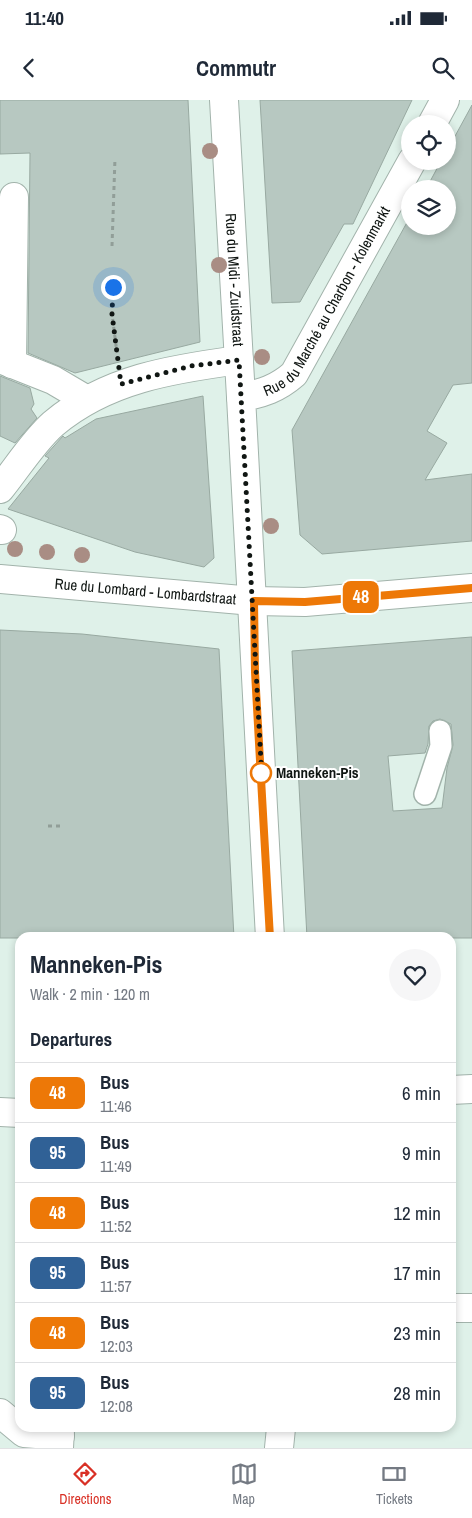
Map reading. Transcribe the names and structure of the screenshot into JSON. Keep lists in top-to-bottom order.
{
  "streets": {
    "street": ["Rue du Midi - Zuidstraat", "Rue du Marché au Charbon - Kolenmarkt", "Rue du Lombard - Lombardstraat"]
  },
  "crossings": [
    ["Rue du Midi - Zuidstraat", "Rue du Marché au Charbon - Kolenmarkt"],
    ["Rue du Midi - Zuidstraat", "Rue du Lombard - Lombardstraat"]
  ],
  "places": ["Manneken-Pis"],
  "lines": ["bus line 48"],
  "page": {
    "status": "11:40",
    "header": "Commutr",
    "on_map": "48",
    "heading": [
      ["Manneken-Pis", "Walk · 2 min · 120 m"],
      "Departures"
    ],
    "list": [
      {
        "mark": "48",
        "name": "Bus",
        "note": "11:46",
        "value": "6 min"
      },
      {
        "mark": "95",
        "name": "Bus",
        "note": "11:49",
        "value": "9 min"
      },
      {
        "mark": "48",
        "name": "Bus",
        "note": "11:52",
        "value": "12 min"
      },
      {
        "mark": "95",
        "name": "Bus",
        "note": "11:57",
        "value": "17 min"
      },
      {
        "mark": "48",
        "name": "Bus",
        "note": "12:03",
        "value": "23 min"
      },
      {
        "mark": "95",
        "name": "Bus",
        "note": "12:08",
        "value": "28 min"
      }
    ],
    "tabs": ["Directions", "Map", "Tickets"]
  }
}
